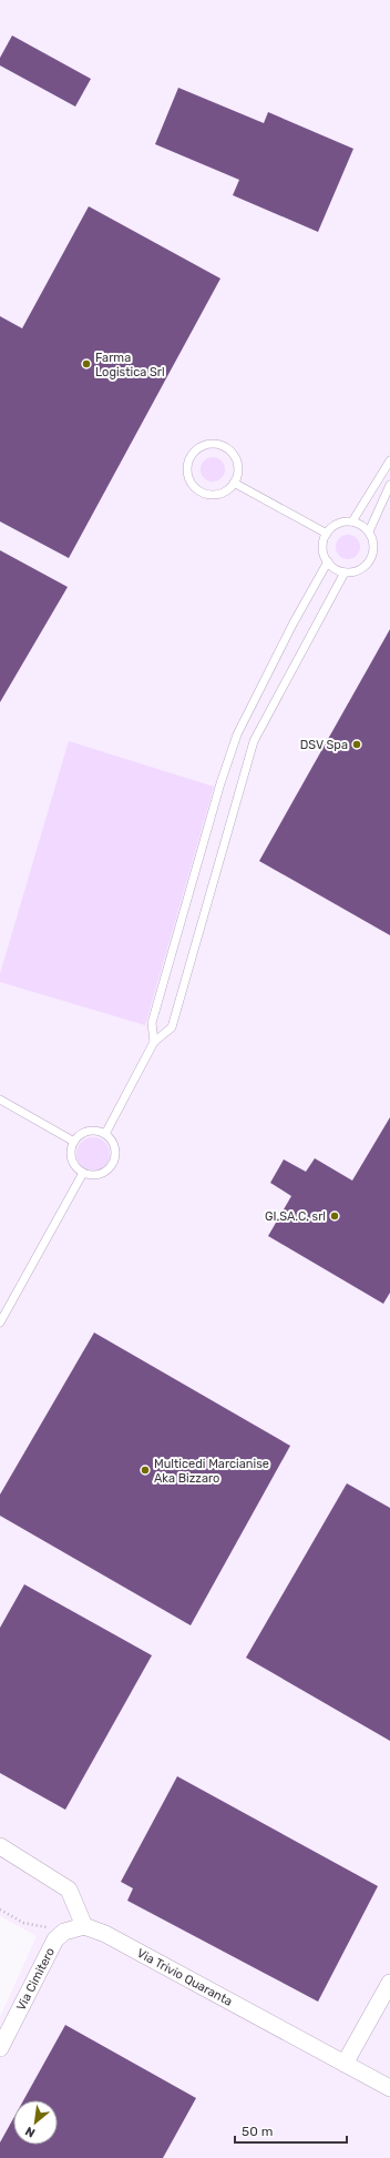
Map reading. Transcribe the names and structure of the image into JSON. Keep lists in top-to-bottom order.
{
  "streets": {
    "street": ["Via Trivio Quaranta", "Via Cimitero"]
  },
  "places": [
    "Farma Logistica Srl",
    "DSV Spa",
    "GI.SA.C. srl",
    "Multicedi Marcianise Aka Bizzaro"
  ],
  "scale_bar": "50 m",
  "north": "bottom left"
}
